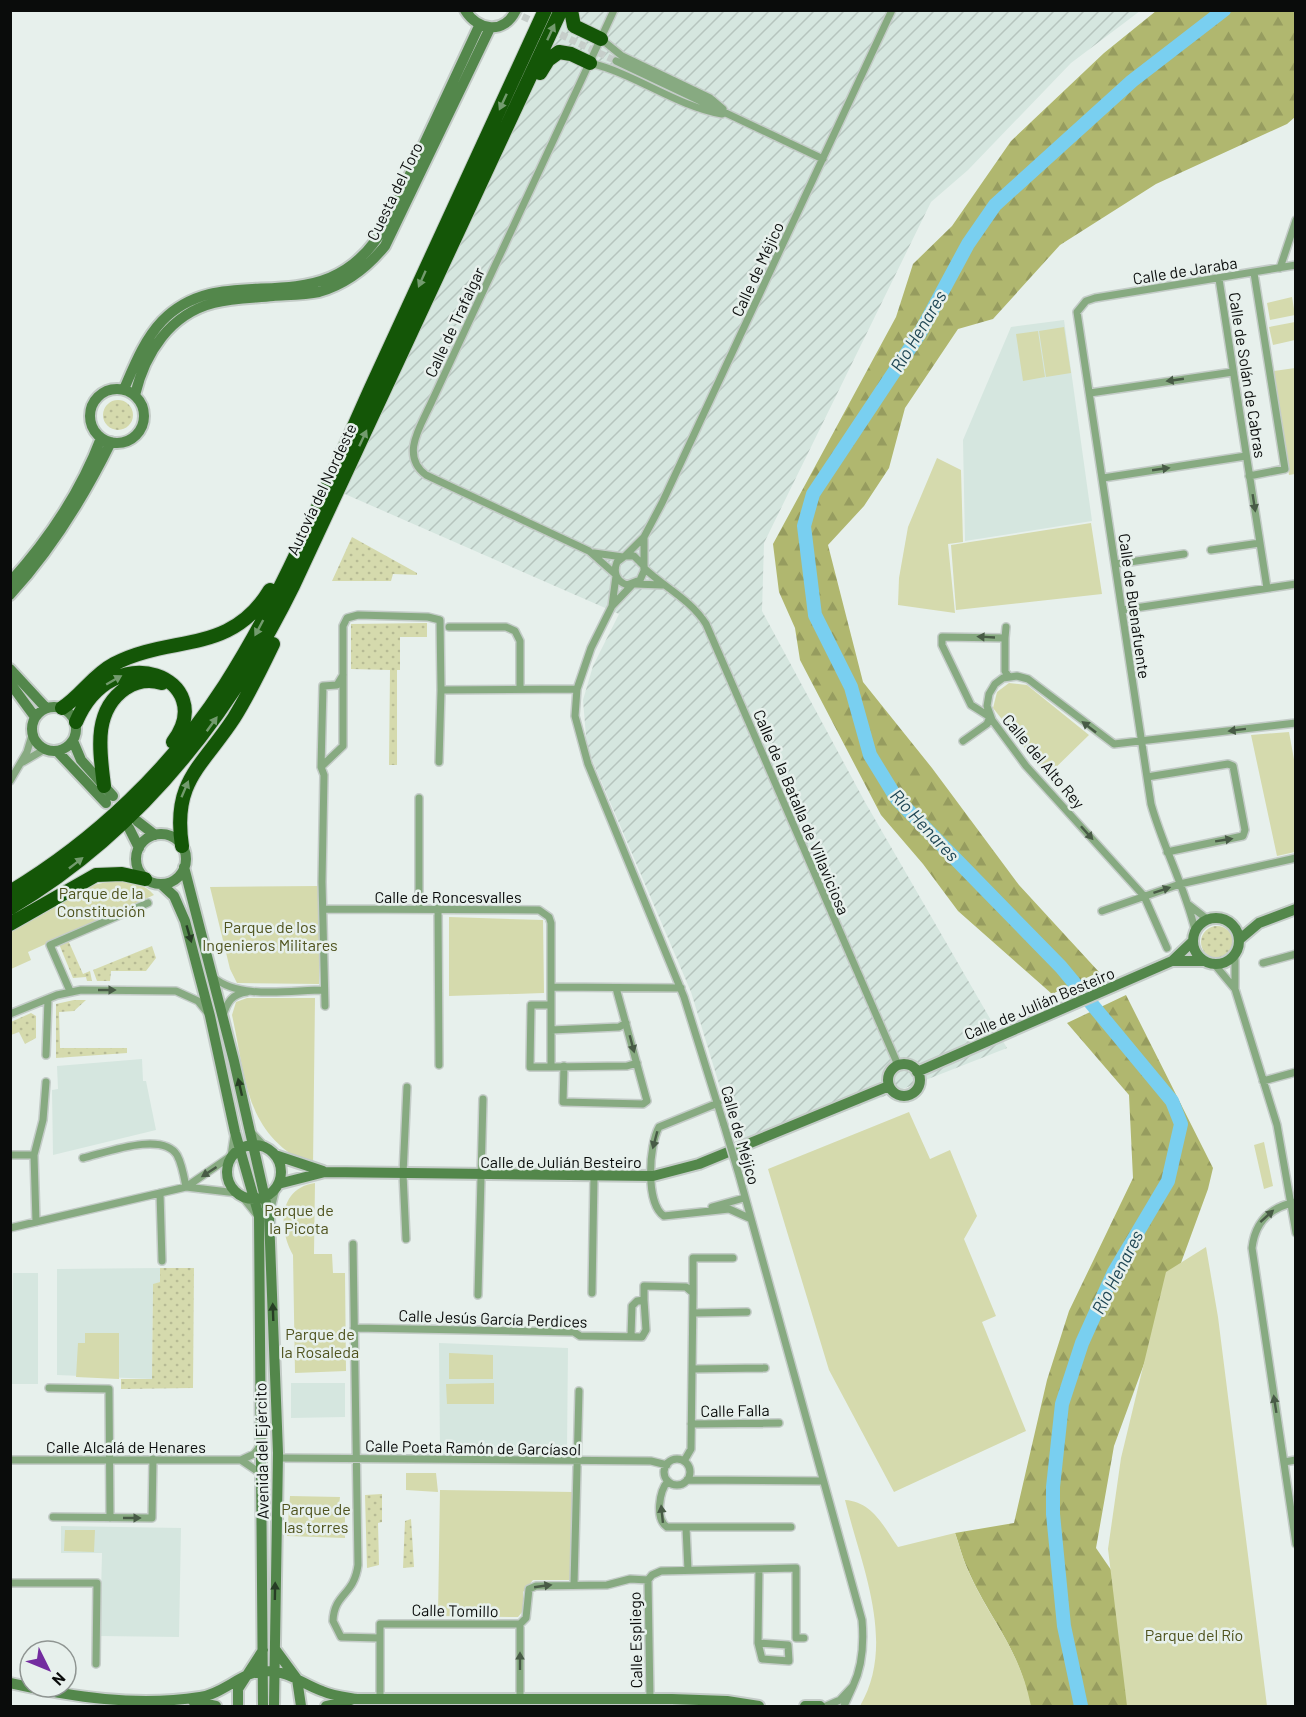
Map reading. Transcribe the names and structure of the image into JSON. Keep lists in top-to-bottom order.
{
  "streets": {
    "highway": ["Autovía del Nordeste"],
    "street": [
      "Cuesta del Toro",
      "Calle de Méjico",
      "Calle de Jaraba",
      "Calle de Trafalgar",
      "Calle de Solán de Cabras",
      "Calle de Buenafuente",
      "Calle del Alto Rey",
      "Calle de la Batalla de Villaviciosa",
      "Calle de Roncesvalles",
      "Calle de Julián Besteiro",
      "Calle Jesús García Perdices",
      "Calle Falla",
      "Calle Alcalá de Henares",
      "Calle Poeta Ramón de Garcíasol",
      "Avenida del Ejército",
      "Calle Tomillo",
      "Calle Espliego"
    ]
  },
  "crossings": [
    ["Calle de Méjico", "Calle de Trafalgar"],
    ["Calle de Méjico", "Calle de la Batalla de Villaviciosa"],
    ["Calle de Jaraba", "Calle de Solán de Cabras"],
    ["Calle de Jaraba", "Calle de Buenafuente"],
    ["Calle de Trafalgar", "Calle de la Batalla de Villaviciosa"],
    ["Calle de Buenafuente", "Calle de Julián Besteiro"],
    ["Calle de la Batalla de Villaviciosa", "Calle de Julián Besteiro"],
    ["Calle Poeta Ramón de Garcíasol", "Avenida del Ejército"],
    ["Calle Tomillo", "Calle Espliego"]
  ],
  "one_way": ["Calle del Alto Rey"],
  "water": ["Río Henares"],
  "parks": [
    "Parque de la Constitución",
    "Parque de los Ingenieros Militares",
    "Parque de la Picota",
    "Parque de la Rosaleda",
    "Parque de las torres",
    "Parque del Río"
  ],
  "north": "bottom right"
}
